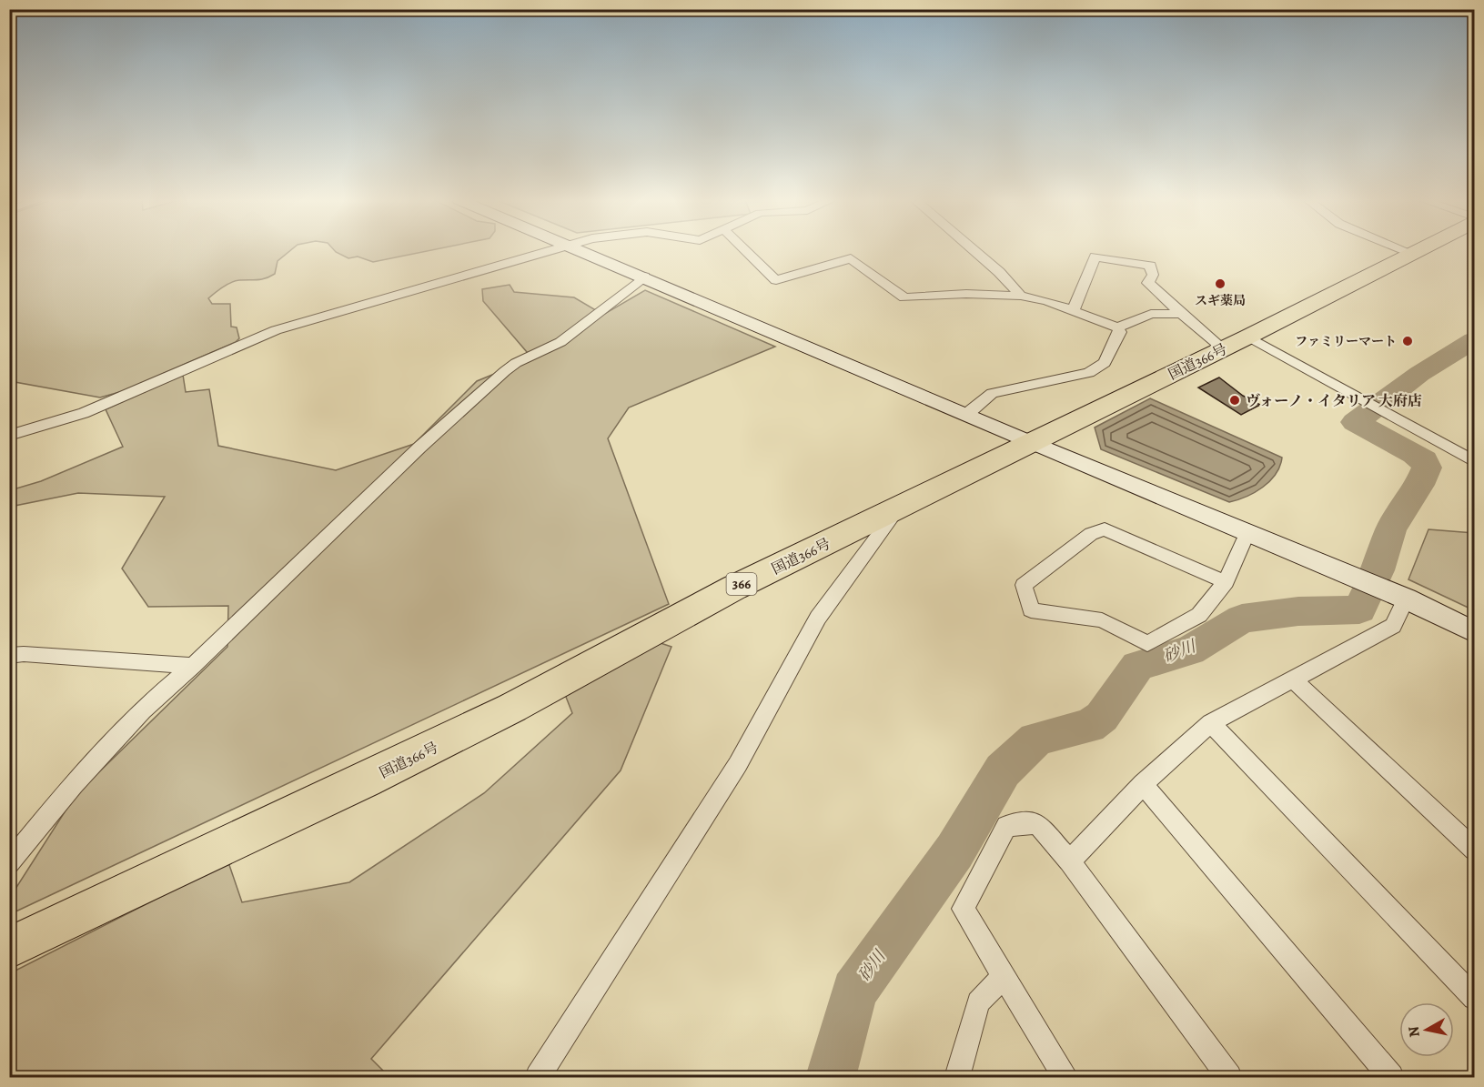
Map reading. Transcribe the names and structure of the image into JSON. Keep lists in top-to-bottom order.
{
  "streets": {
    "highway": ["国道366号", "366"]
  },
  "water": ["砂川"],
  "places": ["スギ薬局", "ファミリーマート", "ヴォーノ・イタリア 大府店"],
  "north": "left"
}
